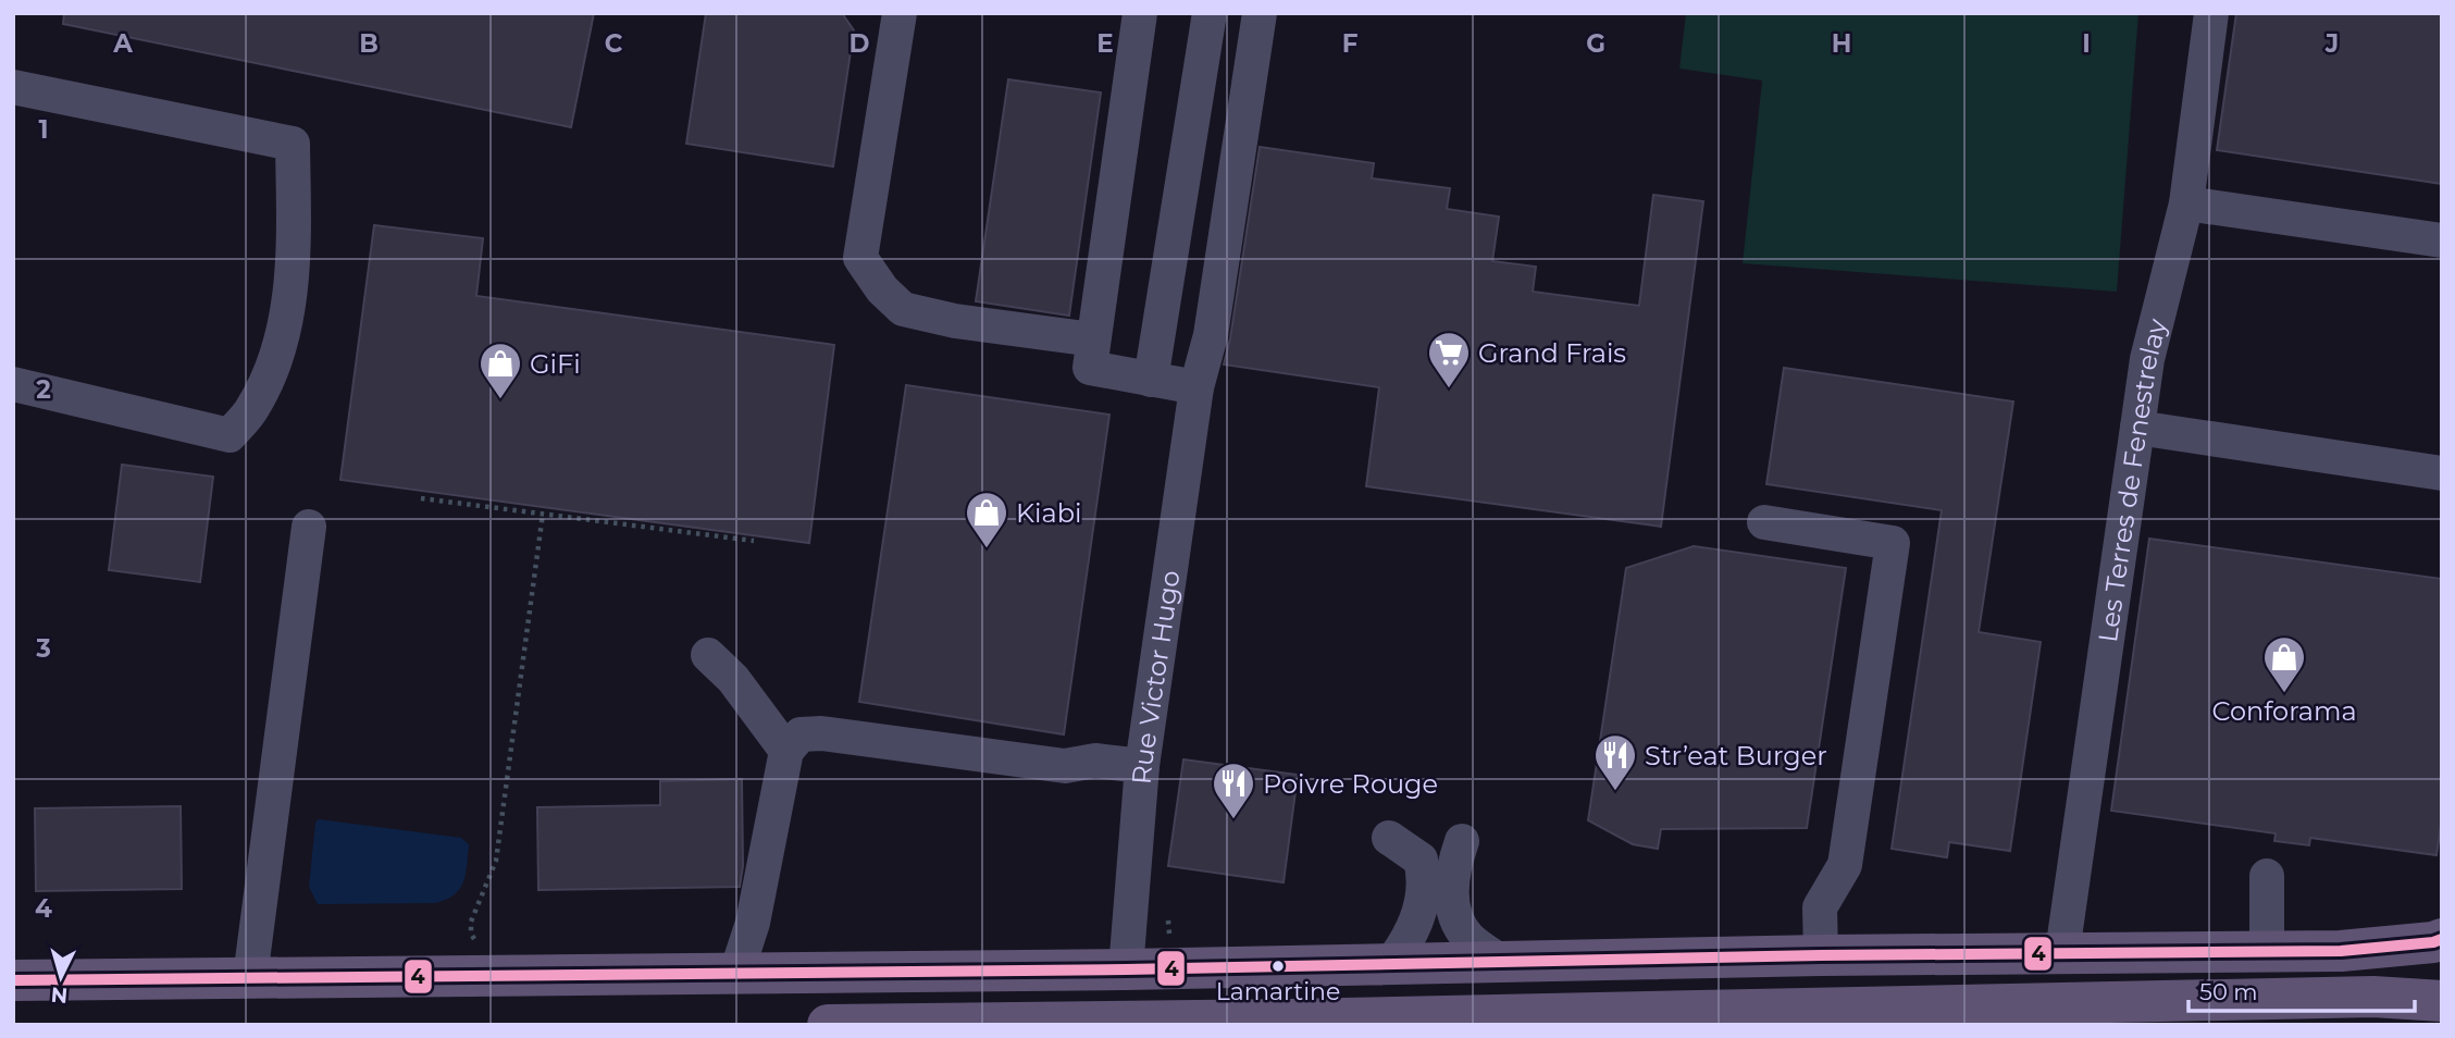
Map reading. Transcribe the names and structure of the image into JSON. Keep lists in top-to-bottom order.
{
  "streets": {
    "street": ["Les Terres de Fenestrelay", "Rue Victor Hugo"]
  },
  "places": {
    "supermarket": ["Grand Frais"],
    "shop": ["GiFi", "Kiabi", "Conforama"],
    "restaurant": ["Str’eat Burger", "Poivre Rouge"],
    "other": ["Lamartine"]
  },
  "lines": ["transit line 4"],
  "scale_bar": "50 m",
  "north": "bottom",
  "grid": {
    "columns": [
      "A",
      "B",
      "C",
      "D",
      "E",
      "F",
      "G",
      "H",
      "I",
      "J"
    ],
    "rows": [
      "1",
      "2",
      "3",
      "4"
    ]
  }
}
